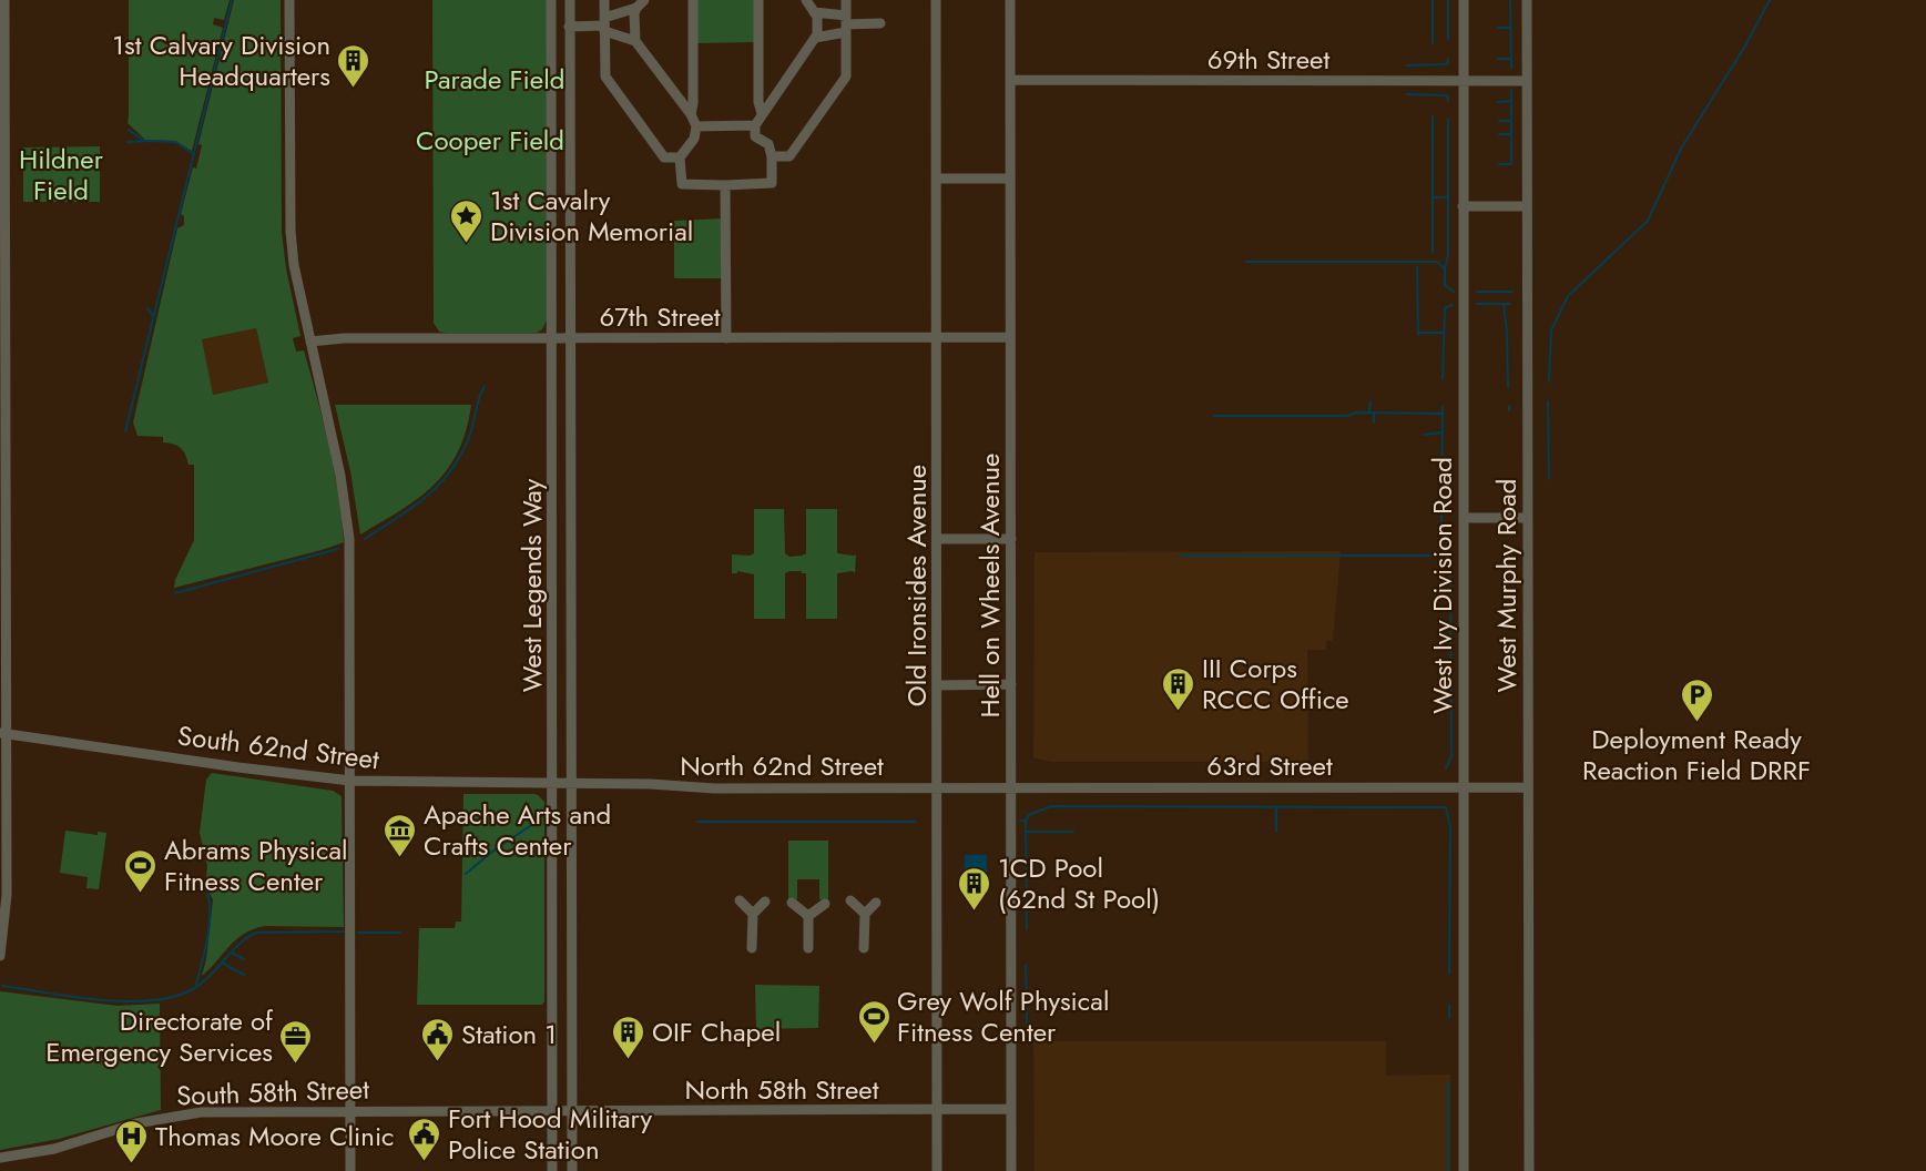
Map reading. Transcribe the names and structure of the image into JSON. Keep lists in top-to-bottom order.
{
  "streets": {
    "street": [
      "69th Street",
      "67th Street",
      "West Legends Way",
      "Old Ironsides Avenue",
      "Hell on Wheels Avenue",
      "West Ivy Division Road",
      "West Murphy Road",
      "South 62nd Street",
      "North 62nd Street",
      "63rd Street",
      "North 58th Street",
      "South 58th Street"
    ]
  },
  "crossings": [
    ["69th Street", "Hell on Wheels Avenue"],
    ["69th Street", "West Ivy Division Road"],
    ["69th Street", "West Murphy Road"],
    ["67th Street", "West Legends Way"],
    ["67th Street", "Old Ironsides Avenue"],
    ["67th Street", "Hell on Wheels Avenue"],
    ["West Legends Way", "South 62nd Street"],
    ["West Legends Way", "North 62nd Street"],
    ["West Legends Way", "North 58th Street"],
    ["West Legends Way", "South 58th Street"],
    ["Old Ironsides Avenue", "North 62nd Street"],
    ["Old Ironsides Avenue", "North 58th Street"],
    ["Hell on Wheels Avenue", "North 62nd Street"],
    ["Hell on Wheels Avenue", "63rd Street"],
    ["Hell on Wheels Avenue", "North 58th Street"],
    ["West Ivy Division Road", "63rd Street"],
    ["West Murphy Road", "63rd Street"],
    ["South 62nd Street", "North 62nd Street"],
    ["North 62nd Street", "63rd Street"],
    ["North 58th Street", "South 58th Street"]
  ],
  "parks": ["Parade Field", "Cooper Field", "Hildner Field"],
  "places": {
    "building": [
      "1st Calvary Division Headquarters",
      "III Corps RCCC Office",
      "1CD Pool (62nd St Pool)",
      "OIF Chapel"
    ],
    "place": ["1st Cavalry Division Memorial"],
    "parking": ["Deployment Ready Reaction Field DRRF"],
    "museum": ["Apache Arts and Crafts Center"],
    "sports": ["Abrams Physical Fitness Center", "Grey Wolf Physical Fitness Center"],
    "public building": ["Station 1", "Fort Hood Military Police Station"],
    "office": ["Directorate of Emergency Services"],
    "hospital": ["Thomas Moore Clinic"]
  }
}
